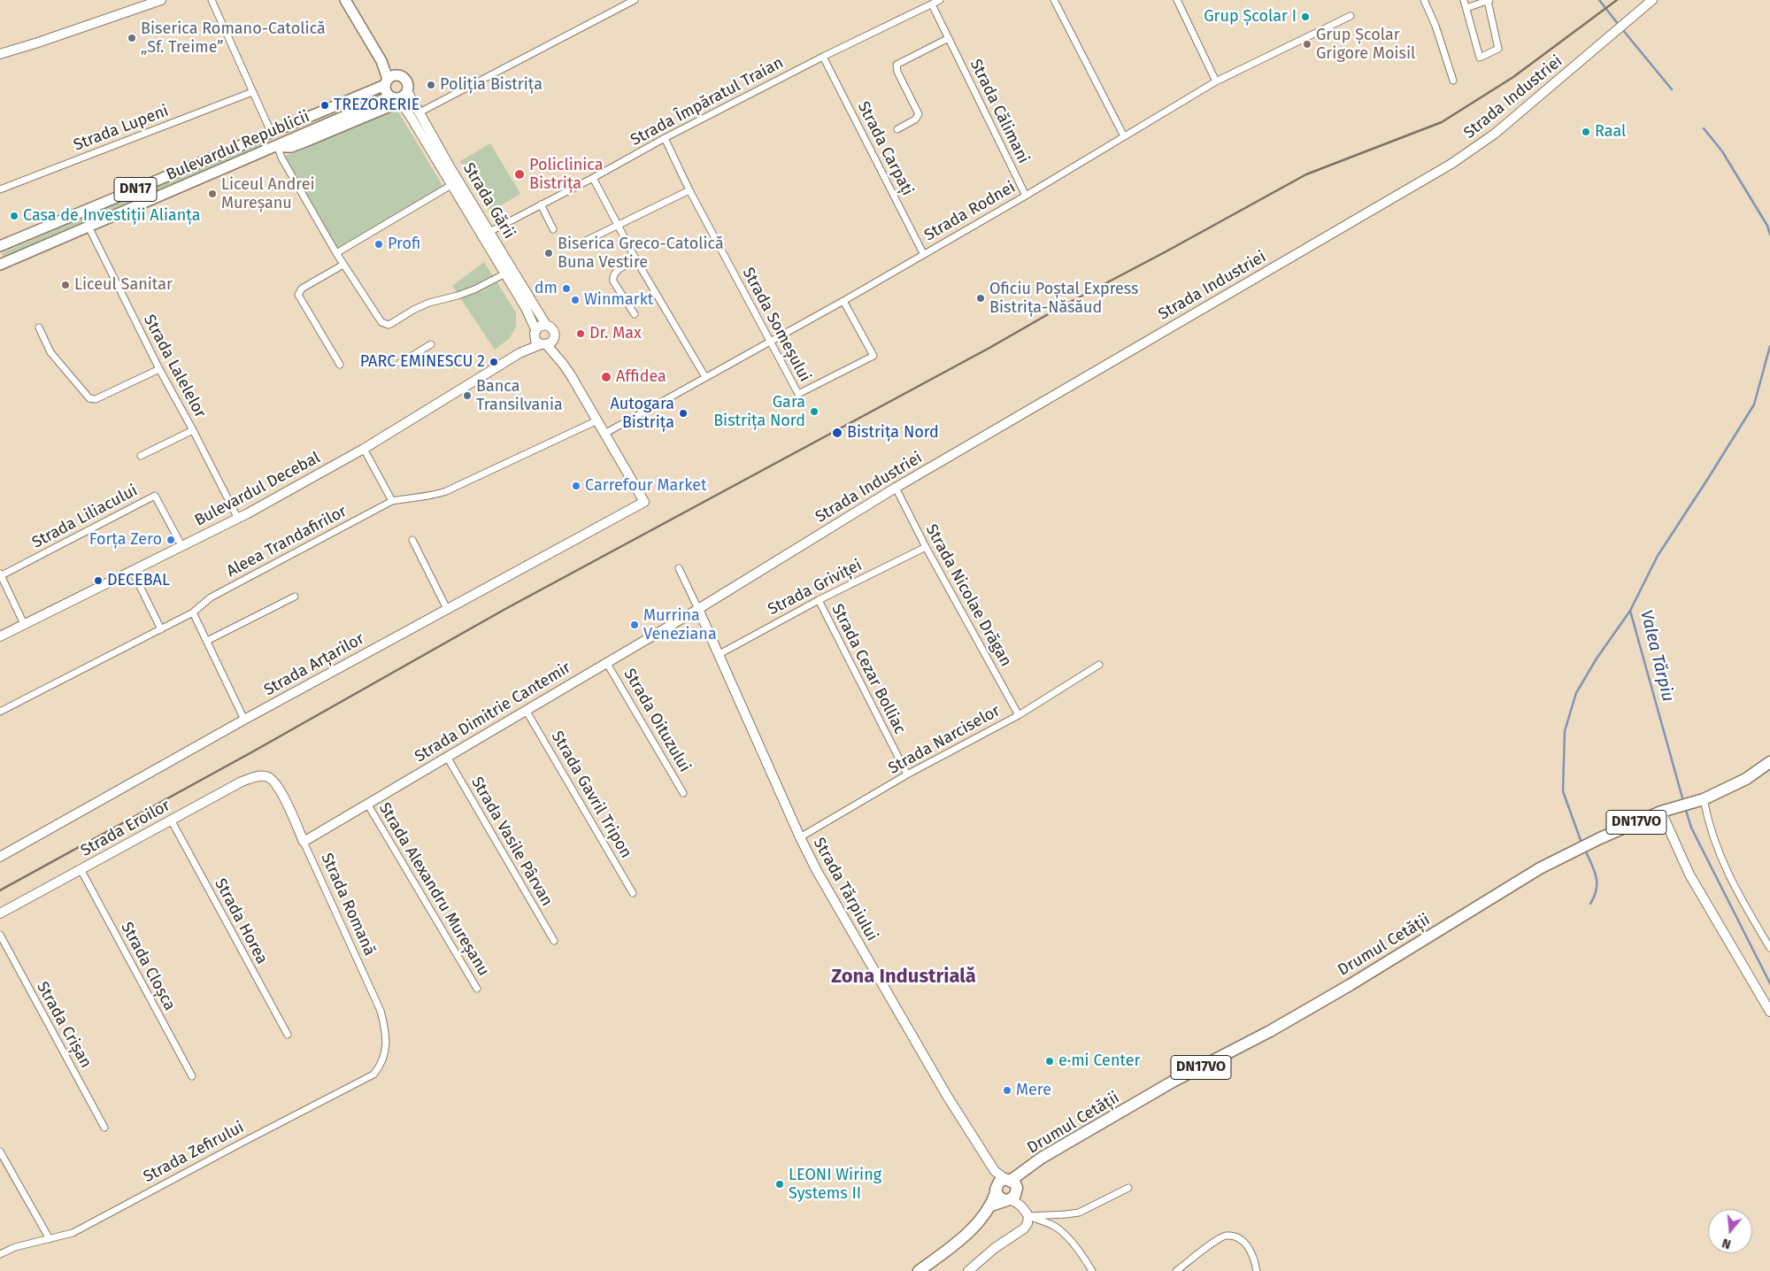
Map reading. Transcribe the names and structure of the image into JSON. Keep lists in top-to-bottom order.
{
  "streets": {
    "highway": ["DN17VO", "Drumul Cetății"],
    "main road": ["Bulevardul Republicii", "DN17"],
    "street": [
      "Strada Industriei",
      "Strada Împăratul Traian",
      "Strada Călimani",
      "Strada Lupeni",
      "Strada Carpați",
      "Strada Gării",
      "Strada Rodnei",
      "Strada Someșului",
      "Strada Lalelelor",
      "Bulevardul Decebal",
      "Strada Liliacului",
      "Aleea Trandafirilor",
      "Strada Griviței",
      "Strada Nicolae Drăgan",
      "Strada Arțarilor",
      "Strada Cezar Bolliac",
      "Strada Dimitrie Cantemir",
      "Strada Oituzului",
      "Strada Narciselor",
      "Strada Gavril Tripon",
      "Strada Eroilor",
      "Strada Vasile Pârvan",
      "Strada Alexandru Mureșanu",
      "Strada Tărpiului",
      "Strada Romană",
      "Strada Horea",
      "Strada Cloșca",
      "Strada Crișan",
      "Strada Zefirului"
    ]
  },
  "crossings": [
    ["Strada Industriei", "Strada Nicolae Drăgan"],
    ["Strada Industriei", "Strada Dimitrie Cantemir"],
    ["Strada Industriei", "Strada Tărpiului"],
    ["Strada Împăratul Traian", "Strada Călimani"],
    ["Strada Împăratul Traian", "Strada Carpați"],
    ["Strada Împăratul Traian", "Strada Gării"],
    ["Strada Împăratul Traian", "Strada Someșului"],
    ["Strada Călimani", "Strada Rodnei"],
    ["Bulevardul Republicii", "Strada Gării"],
    ["Bulevardul Republicii", "Strada Lalelelor"],
    ["Strada Carpați", "Strada Rodnei"],
    ["Strada Gării", "Strada Rodnei"],
    ["Strada Gării", "Bulevardul Decebal"],
    ["Strada Gării", "Aleea Trandafirilor"],
    ["Strada Gării", "Strada Arțarilor"],
    ["Strada Rodnei", "Strada Someșului"],
    ["Strada Lalelelor", "Bulevardul Decebal"],
    ["Bulevardul Decebal", "Strada Liliacului"],
    ["Strada Griviței", "Strada Nicolae Drăgan"],
    ["Strada Griviței", "Strada Cezar Bolliac"],
    ["Strada Griviței", "Strada Tărpiului"],
    ["Strada Nicolae Drăgan", "Strada Narciselor"],
    ["Strada Cezar Bolliac", "Strada Narciselor"],
    ["Strada Dimitrie Cantemir", "Strada Oituzului"],
    ["Strada Dimitrie Cantemir", "Strada Gavril Tripon"],
    ["Strada Dimitrie Cantemir", "Strada Vasile Pârvan"],
    ["Strada Dimitrie Cantemir", "Strada Alexandru Mureșanu"],
    ["Strada Dimitrie Cantemir", "Strada Tărpiului"],
    ["Strada Dimitrie Cantemir", "Strada Romană"],
    ["Strada Narciselor", "Strada Tărpiului"],
    ["Strada Eroilor", "Strada Romană"],
    ["Strada Eroilor", "Strada Horea"],
    ["Strada Eroilor", "Strada Cloșca"],
    ["Strada Tărpiului", "Drumul Cetății"],
    ["Strada Romană", "Strada Zefirului"]
  ],
  "districts": ["Zona Industrială"],
  "water": ["Valea Tărpiu"],
  "places": [
    "Grup Școlar I",
    "Biserica Romano-Catolică „Sf. Treime”",
    "Grup Școlar Grigore Moisil",
    "Poliția Bistrița",
    "TREZORERIE",
    "Raal",
    "Policlinica Bistrița",
    "Liceul Andrei Mureșanu",
    "Casa de Investiții Alianța",
    "Profi",
    "Biserica Greco-Catolică Buna Vestire",
    "Liceul Sanitar",
    "dm",
    "Oficiu Poștal Express Bistrița-Năsăud",
    "Winmarkt",
    "Dr. Max",
    "PARC EMINESCU 2",
    "Affidea",
    "Banca Transilvania",
    "Gara Bistrița Nord",
    "Autogara Bistrița",
    "Bistrița Nord",
    "Carrefour Market",
    "Forța Zero",
    "DECEBAL",
    "Murrina Veneziana",
    "e·mi Center",
    "Mere",
    "LEONI Wiring Systems II"
  ],
  "north": "bottom"
}
